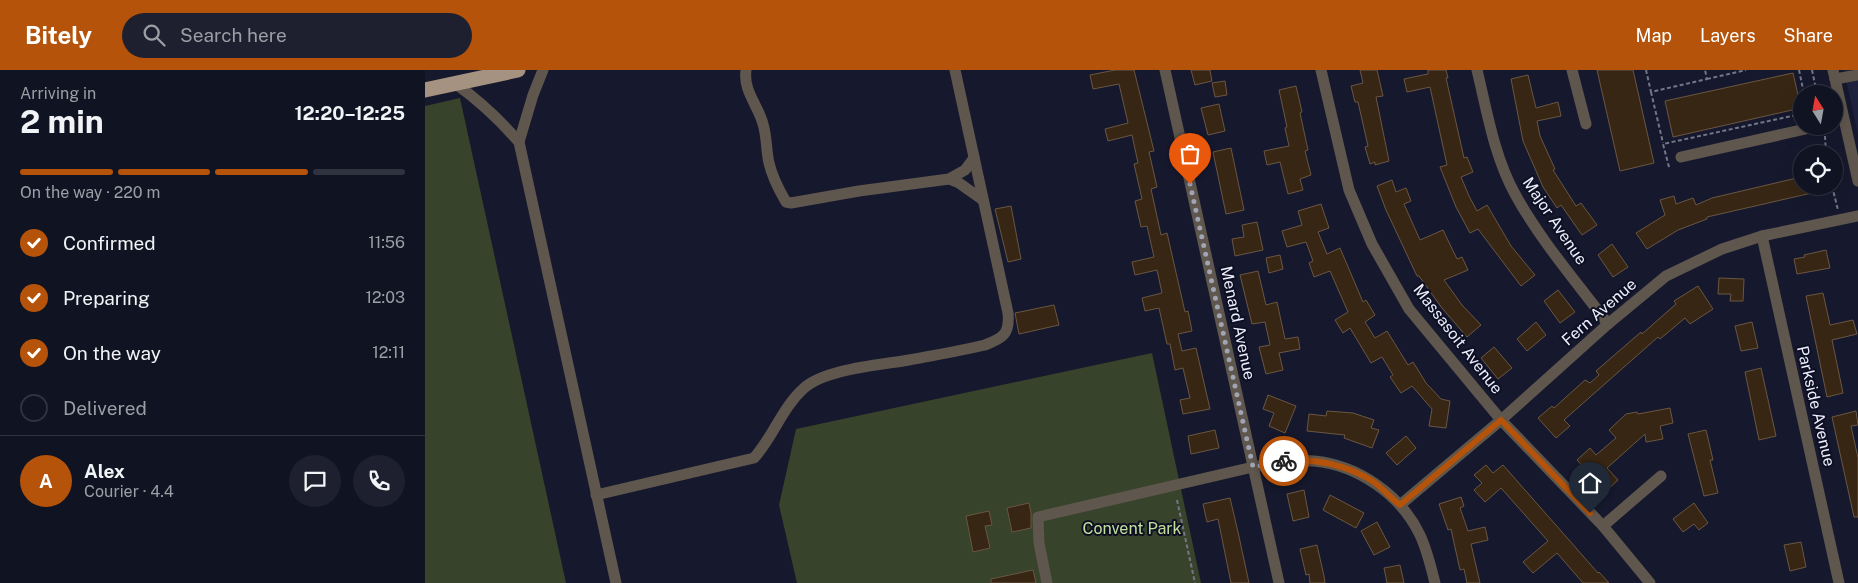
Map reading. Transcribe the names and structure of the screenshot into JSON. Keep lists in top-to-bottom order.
{
  "streets": {
    "street": [
      "Major Avenue",
      "Fern Avenue",
      "Menard Avenue",
      "Massasoit Avenue",
      "Parkside Avenue"
    ]
  },
  "crossings": [
    ["Major Avenue", "Fern Avenue"],
    ["Fern Avenue", "Massasoit Avenue"],
    ["Fern Avenue", "Parkside Avenue"]
  ],
  "parks": ["Convent Park"],
  "north": "top",
  "page": {
    "header": "Bitely",
    "search": "Search here",
    "nav": ["Map", "Layers", "Share"],
    "heading": ["2 min", "Arriving in", "12:20–12:25"],
    "panel": ["Alex", "Courier · 4.4"],
    "bar": "On the way · 220 m",
    "list": [
      ["Confirmed", "11:56"],
      ["Preparing", "12:03"],
      ["On the way", "12:11"],
      "Delivered"
    ],
    "round": "A"
  }
}
